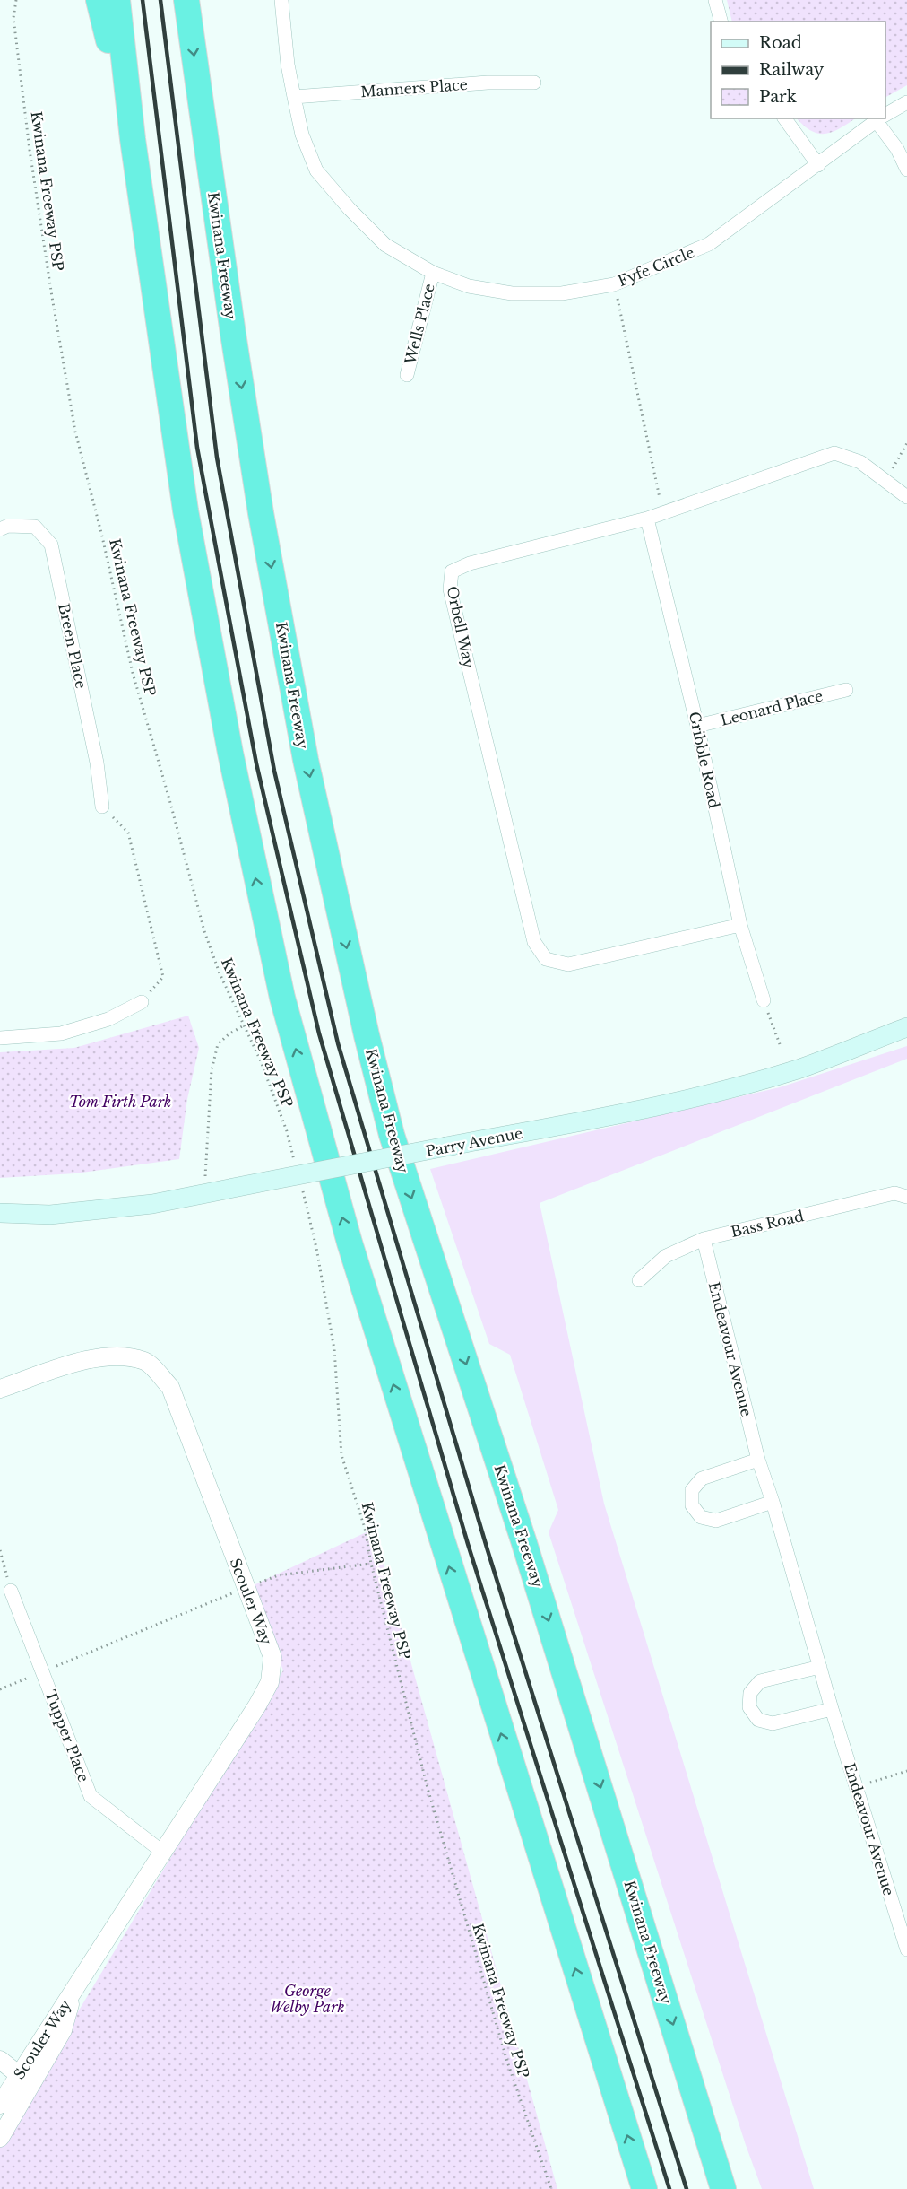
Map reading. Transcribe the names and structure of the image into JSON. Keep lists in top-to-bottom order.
{
  "streets": {
    "highway": ["Kwinana Freeway"],
    "main road": ["Parry Avenue"],
    "street": [
      "Manners Place",
      "Fyfe Circle",
      "Wells Place",
      "Orbell Way",
      "Breen Place",
      "Leonard Place",
      "Gribble Road",
      "Bass Road",
      "Endeavour Avenue",
      "Scouler Way",
      "Tupper Place"
    ],
    "path": ["Kwinana Freeway PSP"]
  },
  "crossings": [
    ["Manners Place", "Fyfe Circle"],
    ["Fyfe Circle", "Wells Place"],
    ["Orbell Way", "Gribble Road"],
    ["Leonard Place", "Gribble Road"],
    ["Bass Road", "Endeavour Avenue"],
    ["Scouler Way", "Tupper Place"]
  ],
  "parks": ["Tom Firth Park", "George Welby Park"],
  "legend": ["Road", "Railway", "Park"]
}
